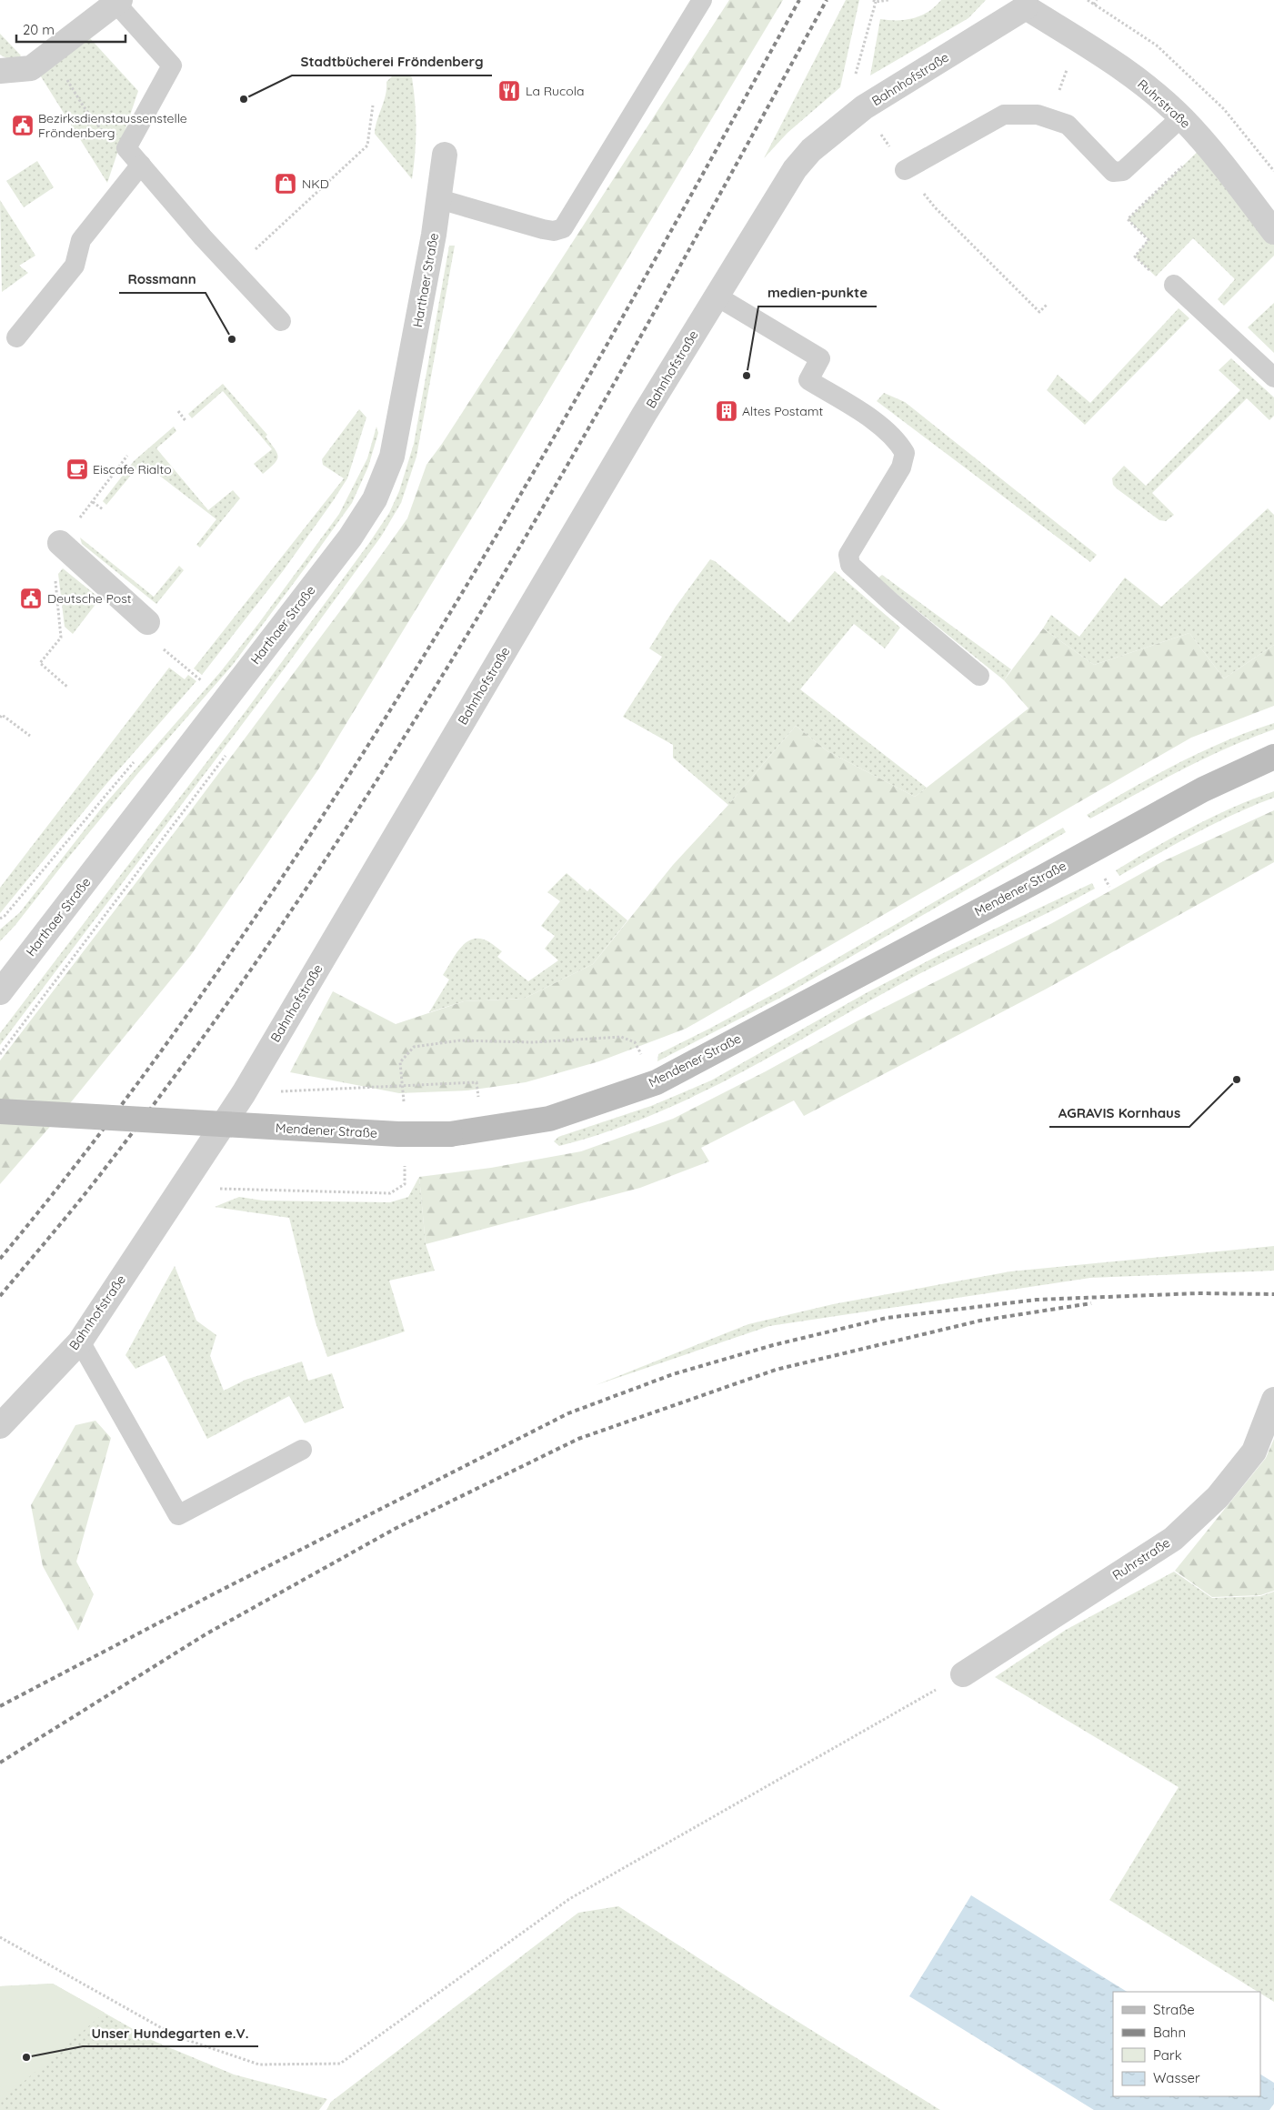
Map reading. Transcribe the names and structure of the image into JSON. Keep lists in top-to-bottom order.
{
  "streets": {
    "main road": ["Mendener Straße"],
    "street": ["Bahnhofstraße", "Ruhrstraße", "Harthaer Straße"]
  },
  "crossings": [
    ["Bahnhofstraße", "Ruhrstraße"]
  ],
  "places": {
    "restaurant": ["La Rucola"],
    "other": [
      "Stadtbücherei Fröndenberg",
      "Rossmann",
      "medien-punkte",
      "AGRAVIS Kornhaus",
      "Unser Hundegarten e.V."
    ],
    "public building": ["Bezirksdienstaussenstelle Fröndenberg", "Deutsche Post"],
    "shop": ["NKD"],
    "building": ["Altes Postamt"],
    "cafe": ["Eiscafe Rialto"]
  },
  "legend": [
    "Straße",
    "Bahn",
    "Park",
    "Wasser"
  ],
  "scale_bar": "20 m"
}
